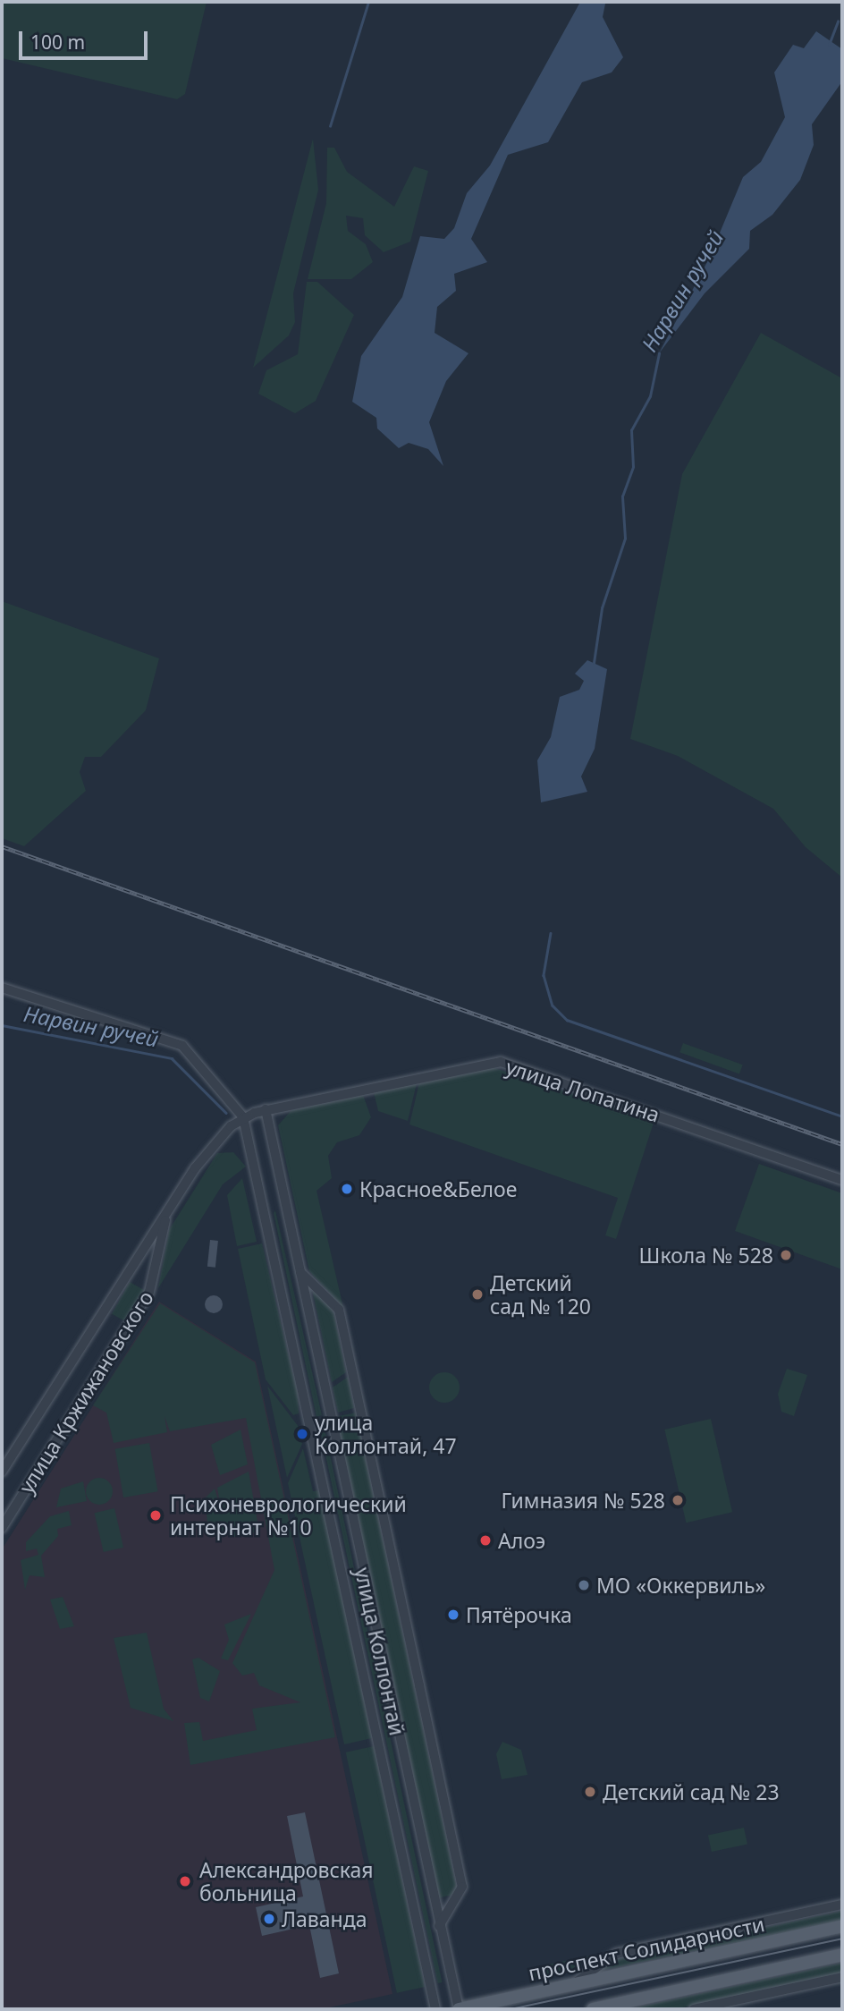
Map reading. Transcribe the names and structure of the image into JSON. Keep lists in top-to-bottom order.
{
  "streets": {
    "main road": ["проспект Солидарности"],
    "street": ["улица Лопатина", "улица Кржижановского", "улица Коллонтай"]
  },
  "crossings": [
    ["улица Лопатина", "улица Кржижановского"],
    ["улица Лопатина", "улица Коллонтай"],
    ["улица Кржижановского", "улица Коллонтай"],
    ["улица Коллонтай", "проспект Солидарности"]
  ],
  "water": ["Нарвин ручей"],
  "places": [
    "Красное&Белое",
    "Школа № 528",
    "Детский сад № 120",
    "улица Коллонтай, 47",
    "Гимназия № 528",
    "Психоневрологический интернат №10",
    "Алоэ",
    "МО «Оккервиль»",
    "Пятёрочка",
    "Детский сад № 23",
    "Александровская больница",
    "Лаванда"
  ],
  "scale_bar": "100 m"
}
